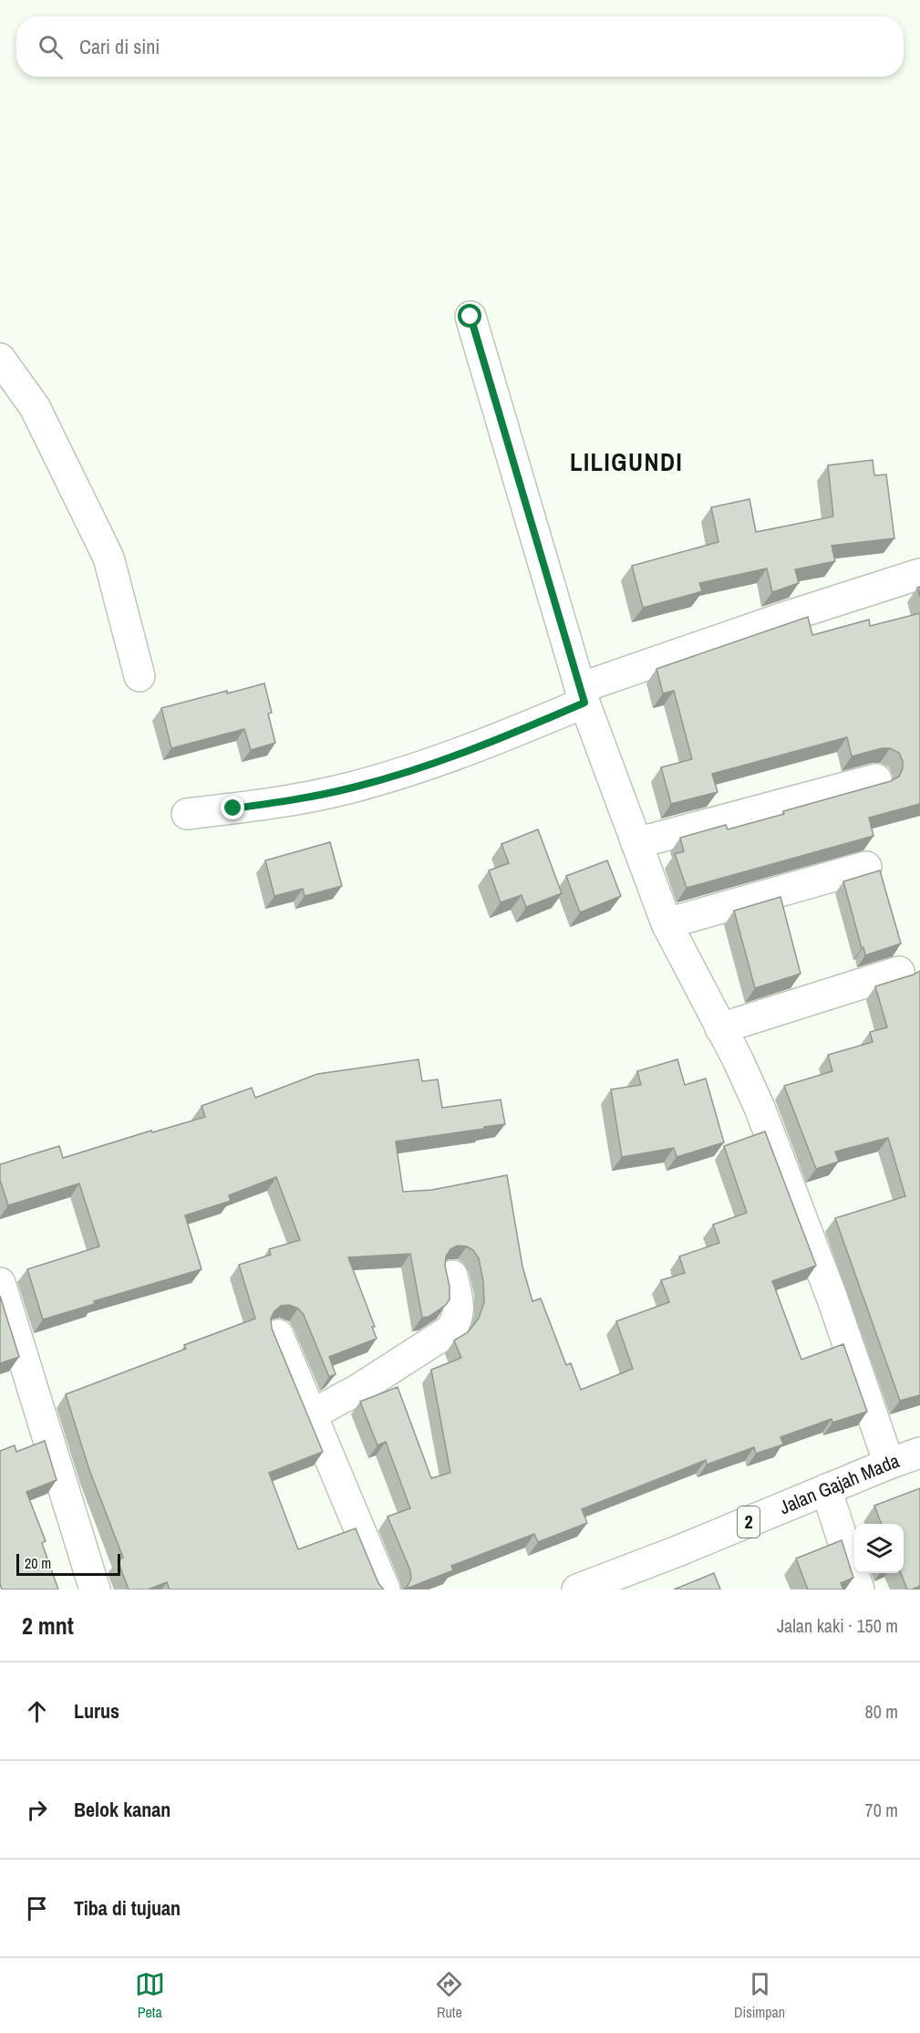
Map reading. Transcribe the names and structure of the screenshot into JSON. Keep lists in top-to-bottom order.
{
  "streets": {
    "main road": ["Jalan Gajah Mada", "2"]
  },
  "districts": ["LILIGUNDI"],
  "scale_bar": "20 m",
  "page": {
    "search": "Cari di sini",
    "scale": "20 m",
    "heading": ["2 mnt", "Jalan kaki · 150 m"],
    "list": [
      ["Lurus", "80 m"],
      ["Belok kanan", "70 m"],
      "Tiba di tujuan"
    ],
    "nav": ["Peta", "Rute", "Disimpan"]
  }
}
